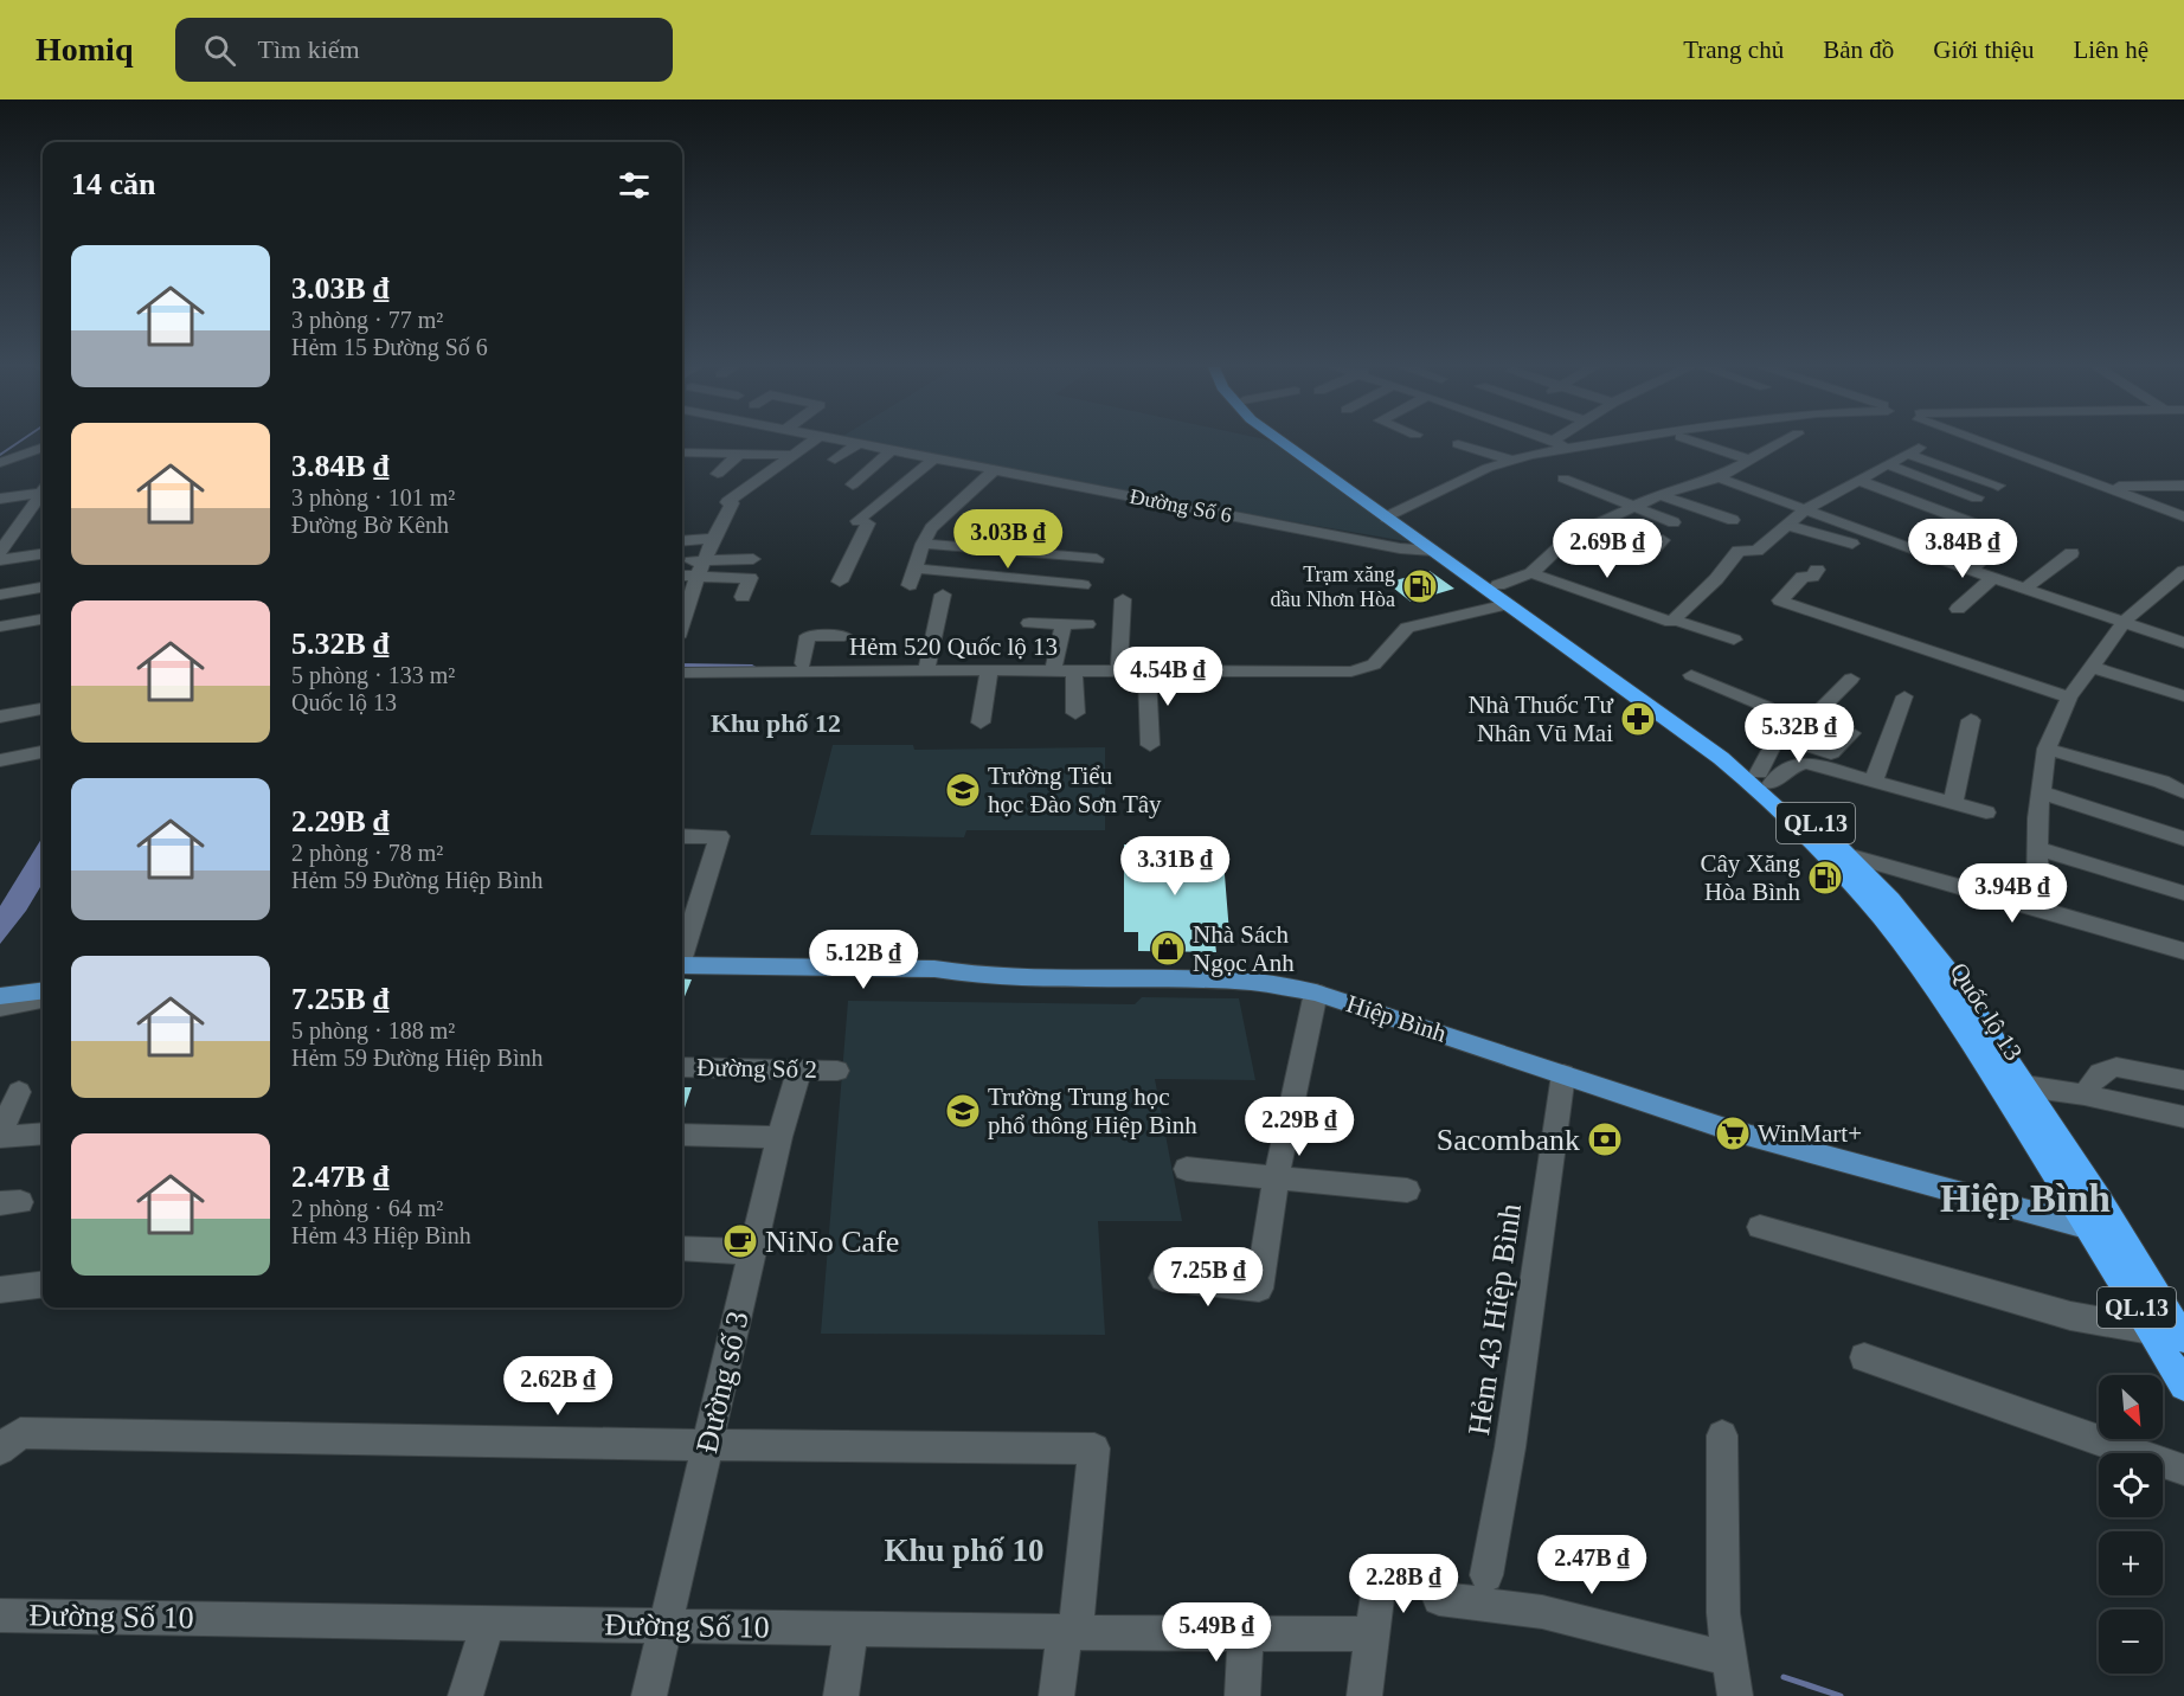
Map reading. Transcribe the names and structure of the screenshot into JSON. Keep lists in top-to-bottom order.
{
  "streets": {
    "highway": ["QL.13", "Quốc lộ 13"],
    "main road": ["Hiệp Bình"],
    "street": [
      "Đường Số 6",
      "Hẻm 520 Quốc lộ 13",
      "Đường Số 2",
      "Hẻm 43 Hiệp Bình",
      "Đường số 3",
      "Đường Số 10"
    ]
  },
  "crossings": [
    ["Đường Số 6", "Quốc lộ 13"],
    ["Hẻm 520 Quốc lộ 13", "Quốc lộ 13"],
    ["Quốc lộ 13", "Hiệp Bình"],
    ["Hiệp Bình", "Hẻm 43 Hiệp Bình"],
    ["Đường Số 2", "Đường số 3"],
    ["Đường số 3", "Đường Số 10"]
  ],
  "districts": ["Khu phố 12", "Hiệp Bình", "Khu phố 10"],
  "places": {
    "fuel station": ["Trạm xăng dầu Nhơn Hòa", "Cây Xăng Hòa Bình"],
    "pharmacy": ["Nhà Thuốc Tư Nhân Vū Mai"],
    "school or university": ["Trường Tiểu học Đào Sơn Tây", "Trường Trung học phổ thông Hiệp Bình"],
    "shop": ["Nhà Sách Ngọc Anh"],
    "supermarket": ["WinMart+"],
    "bank": ["Sacombank"],
    "cafe": ["NiNo Cafe"]
  },
  "north": "bottom right",
  "page": {
    "header": "Homiq",
    "search": "Tìm kiếm",
    "nav": [
      "Trang chủ",
      "Bản đồ",
      "Giới thiệu",
      "Liên hệ"
    ],
    "heading": "14 căn",
    "list": [
      {
        "name": "3.03B ₫",
        "note": "3 phòng · 77 m² · Hẻm 15 Đường Số 6"
      },
      {
        "name": "3.84B ₫",
        "note": "3 phòng · 101 m² · Đường Bờ Kênh"
      },
      {
        "name": "5.32B ₫",
        "note": "5 phòng · 133 m² · Quốc lộ 13"
      },
      {
        "name": "2.29B ₫",
        "note": "2 phòng · 78 m² · Hẻm 59 Đường Hiệp Bình"
      },
      {
        "name": "7.25B ₫",
        "note": "5 phòng · 188 m² · Hẻm 59 Đường Hiệp Bình"
      },
      {
        "name": "2.47B ₫",
        "note": "2 phòng · 64 m² · Hẻm 43 Hiệp Bình"
      }
    ],
    "price": [
      "3.03B ₫",
      "2.69B ₫",
      "3.84B ₫",
      "4.54B ₫",
      "5.32B ₫",
      "3.31B ₫",
      "3.94B ₫",
      "5.12B ₫",
      "2.29B ₫",
      "7.25B ₫",
      "2.62B ₫",
      "2.47B ₫",
      "2.28B ₫",
      "5.49B ₫"
    ],
    "map_buttons": ["+", "−"]
  }
}
